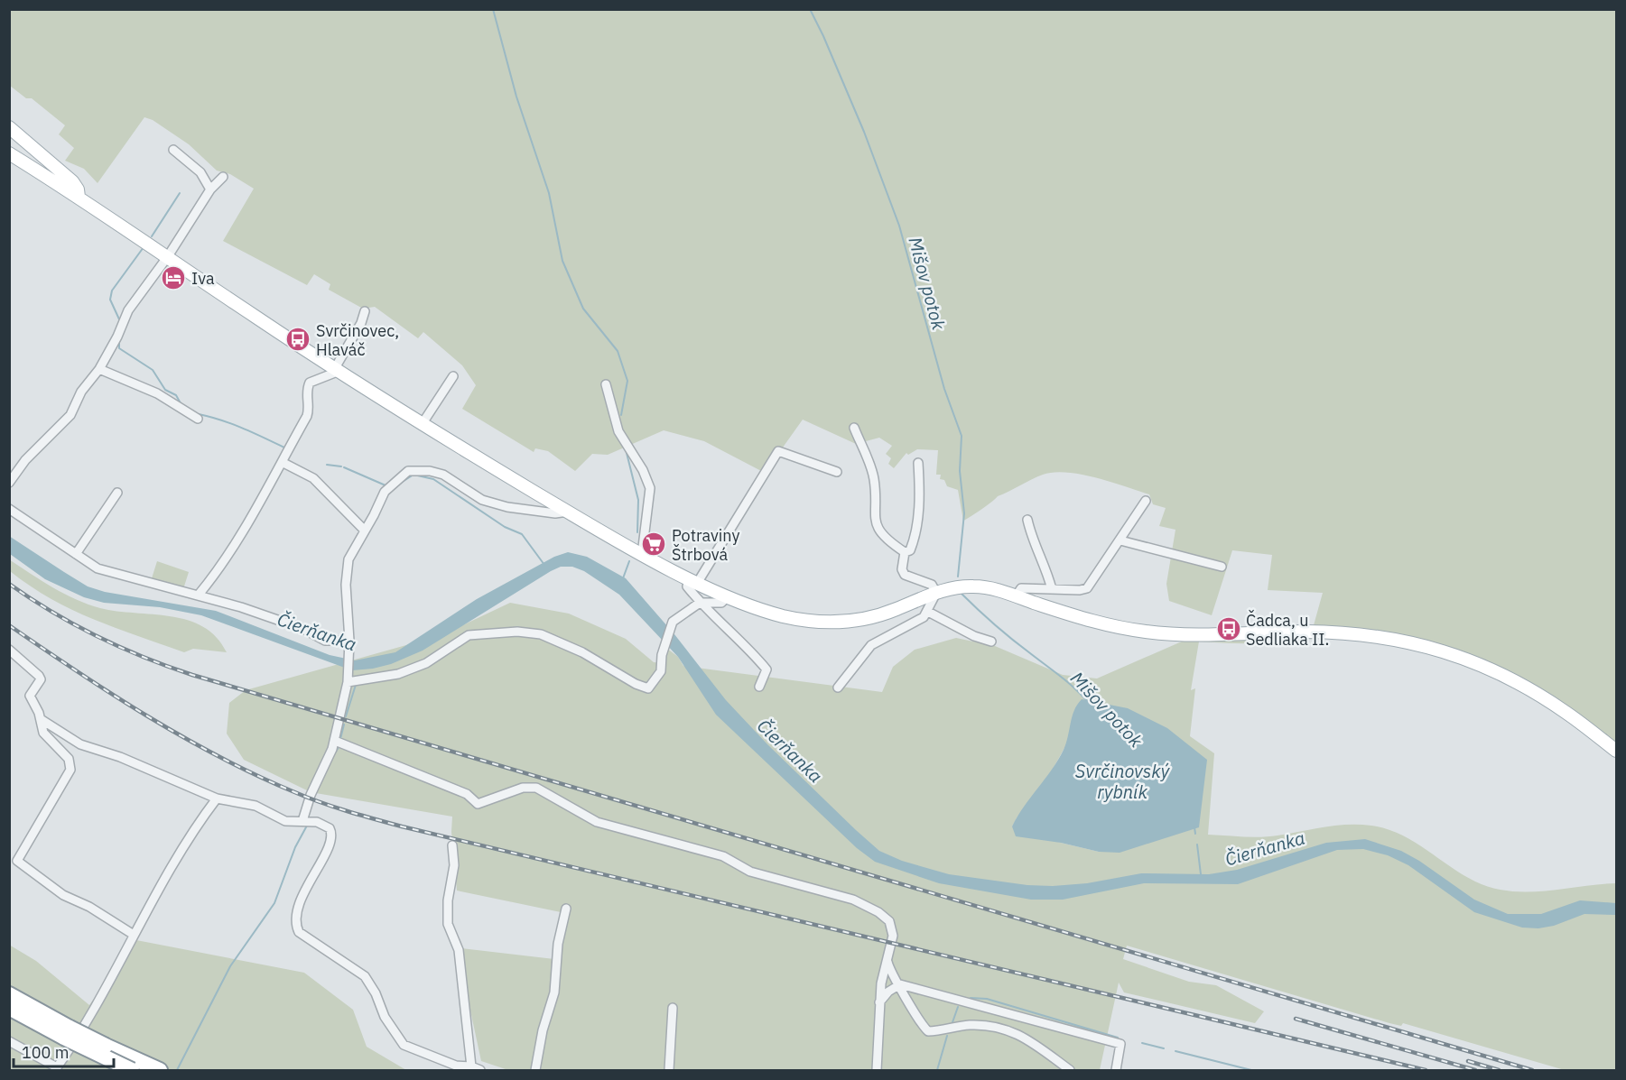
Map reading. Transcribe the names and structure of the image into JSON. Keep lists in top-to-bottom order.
{
  "water": ["Mišov potok", "Čierňanka", "Svrčinovský rybník"],
  "places": {
    "hotel": ["Iva"],
    "bus stop": ["Svrčinovec, Hlaváč", "Čadca, u Sedliaka II."],
    "supermarket": ["Potraviny Štrbová"]
  },
  "scale_bar": "100 m"
}
